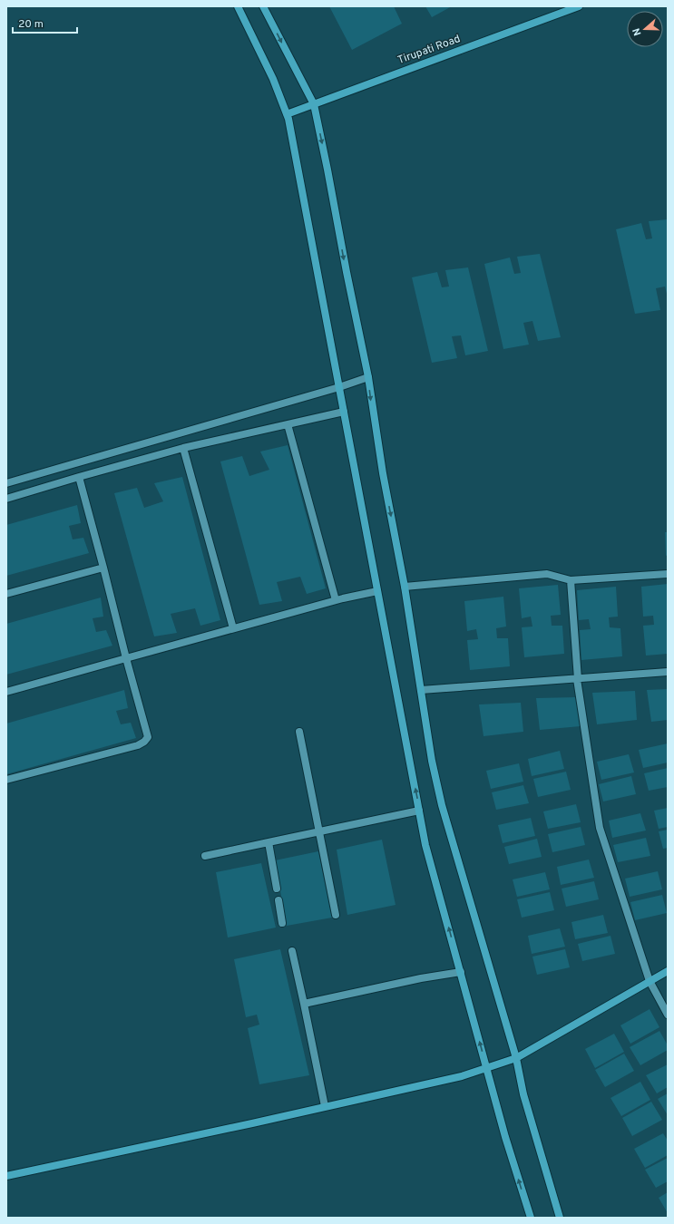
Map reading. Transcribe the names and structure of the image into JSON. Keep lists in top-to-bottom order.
{
  "streets": {
    "street": ["Tirupati Road"]
  },
  "scale_bar": "20 m",
  "north": "left"
}
